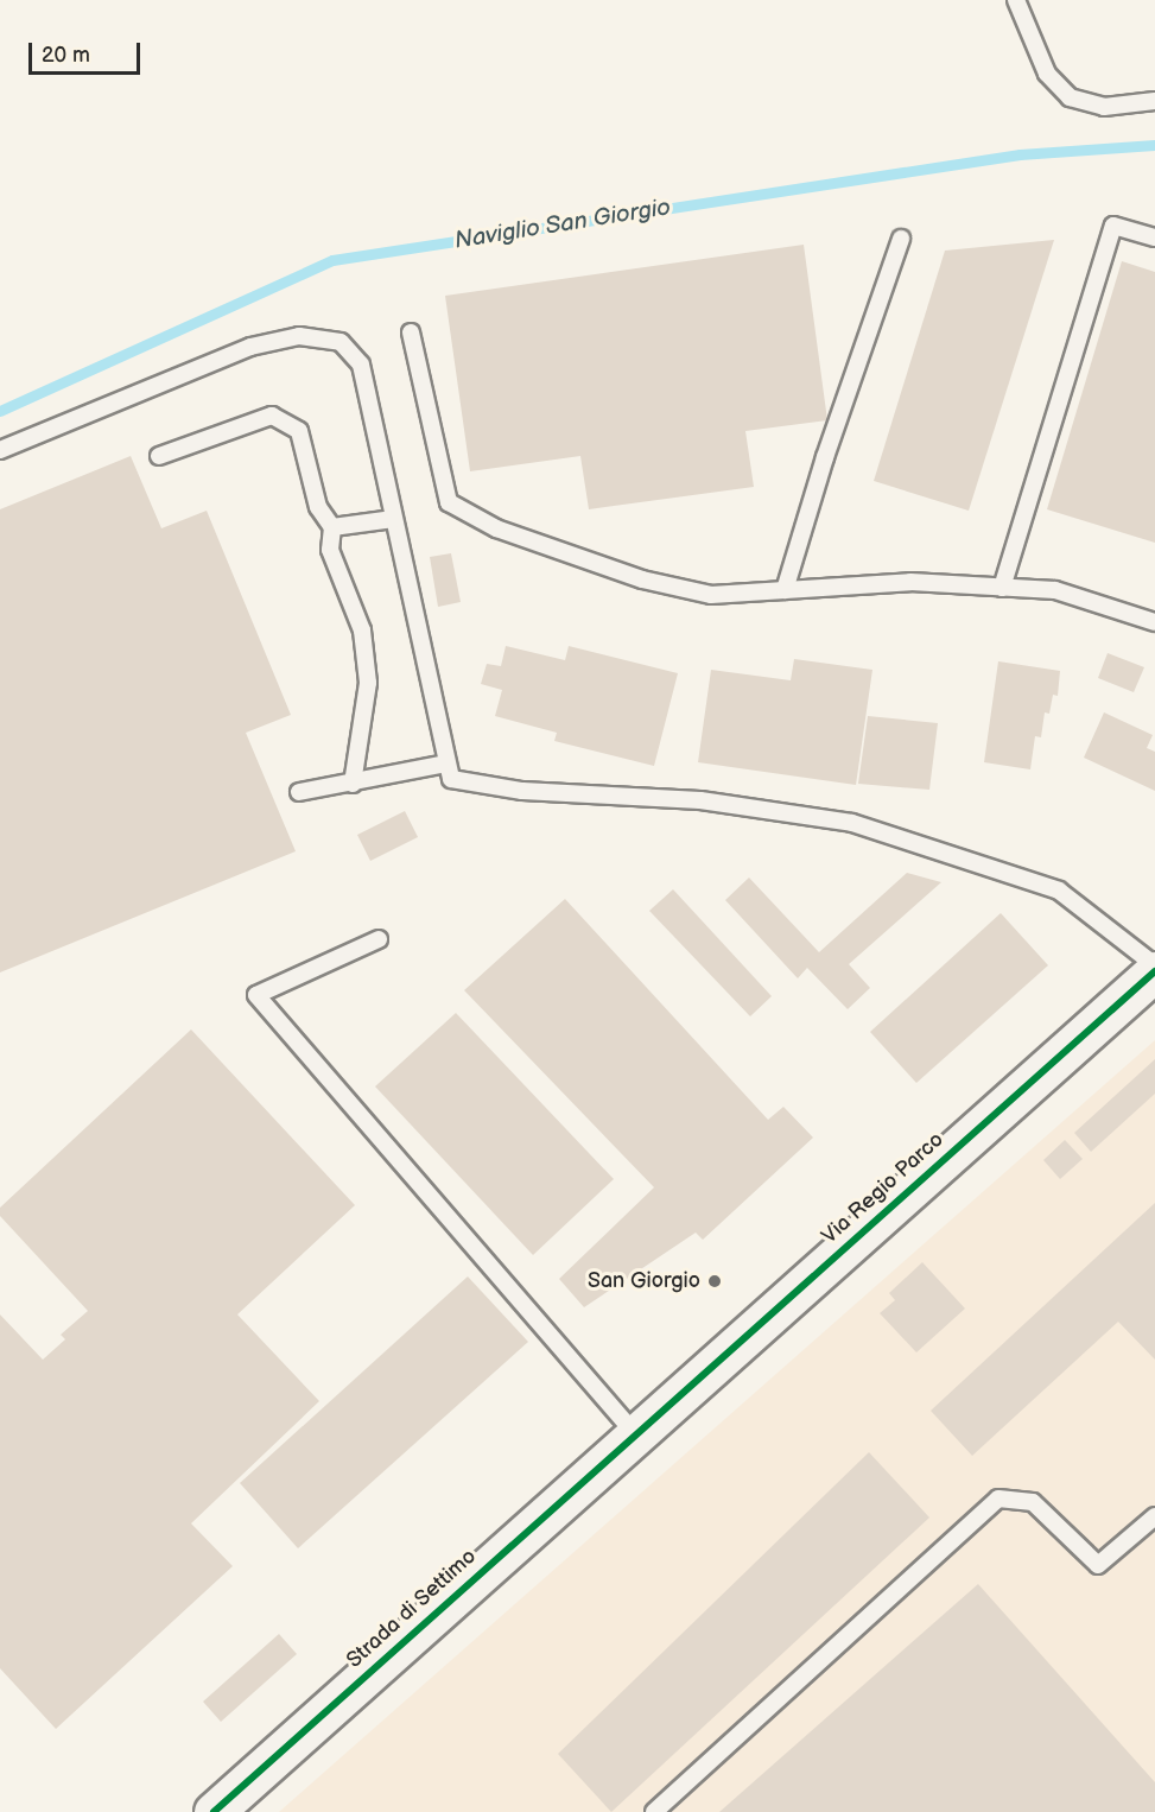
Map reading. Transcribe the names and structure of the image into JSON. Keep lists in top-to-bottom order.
{
  "streets": {
    "street": ["Via Regio Parco", "Strada di Settimo"]
  },
  "crossings": [
    ["Via Regio Parco", "Strada di Settimo"]
  ],
  "water": ["Naviglio San Giorgio"],
  "places": ["San Giorgio"],
  "scale_bar": "20 m"
}
